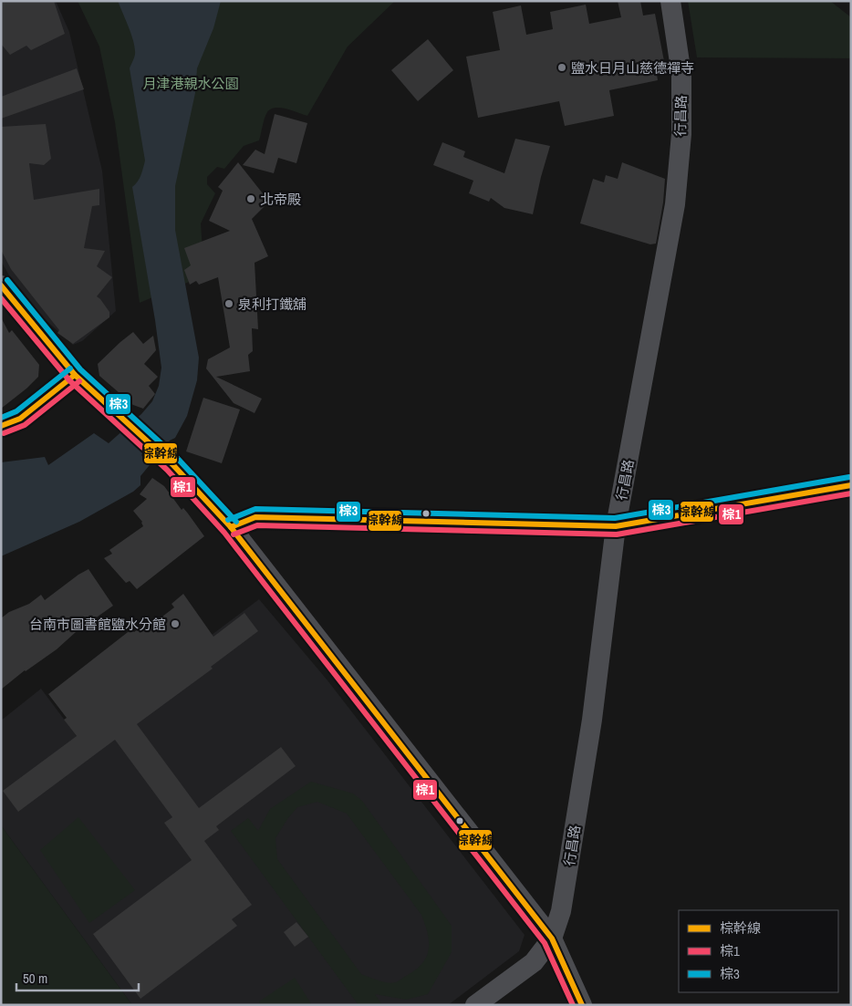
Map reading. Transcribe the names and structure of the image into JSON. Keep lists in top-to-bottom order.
{
  "streets": {
    "street": ["行昌路"]
  },
  "parks": ["月津港親水公園"],
  "places": [
    "鹽水日月山慈德禪寺",
    "北帝殿",
    "泉利打鐵舖",
    "台南市圖書館鹽水分館"
  ],
  "lines": ["transit line 棕3", "transit line 棕幹線", "transit line 棕1"],
  "legend": ["棕幹線", "棕1", "棕3"],
  "scale_bar": "50 m"
}
